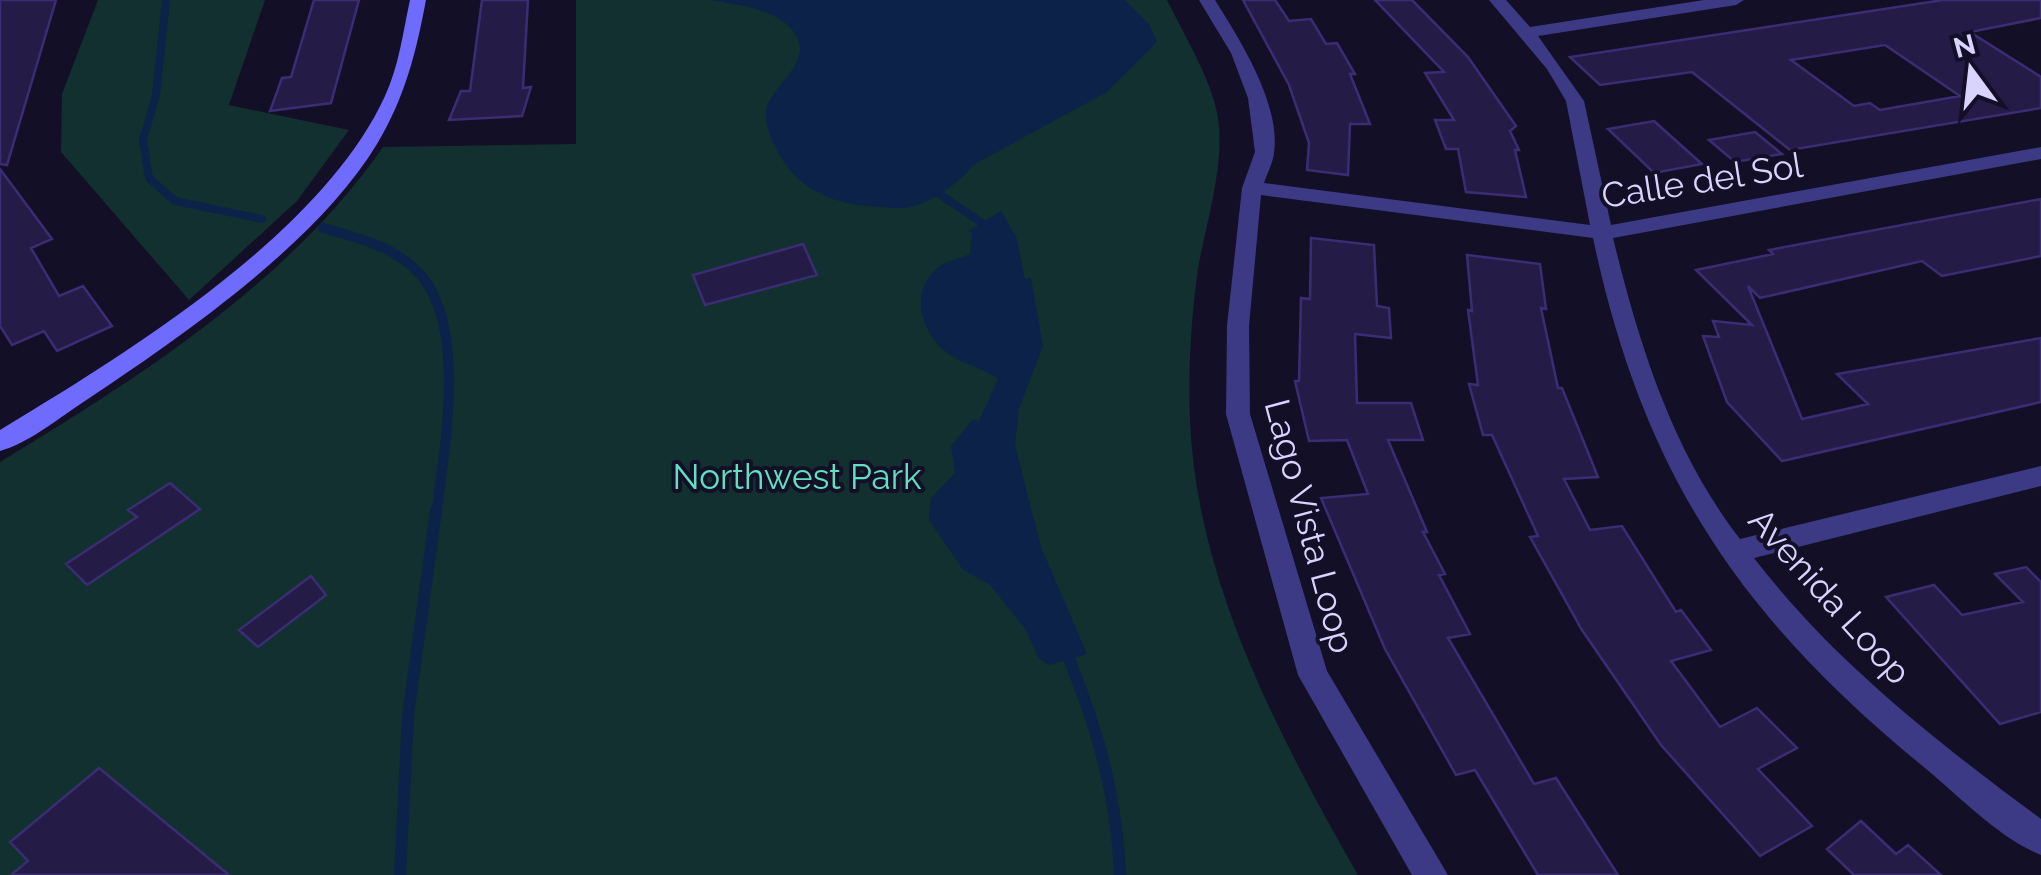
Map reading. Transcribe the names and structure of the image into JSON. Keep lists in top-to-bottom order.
{
  "streets": {
    "street": ["Calle del Sol", "Lago Vista Loop", "Avenida Loop"]
  },
  "crossings": [
    ["Calle del Sol", "Lago Vista Loop"],
    ["Calle del Sol", "Avenida Loop"]
  ],
  "parks": ["Northwest Park"],
  "north": "top"
}
